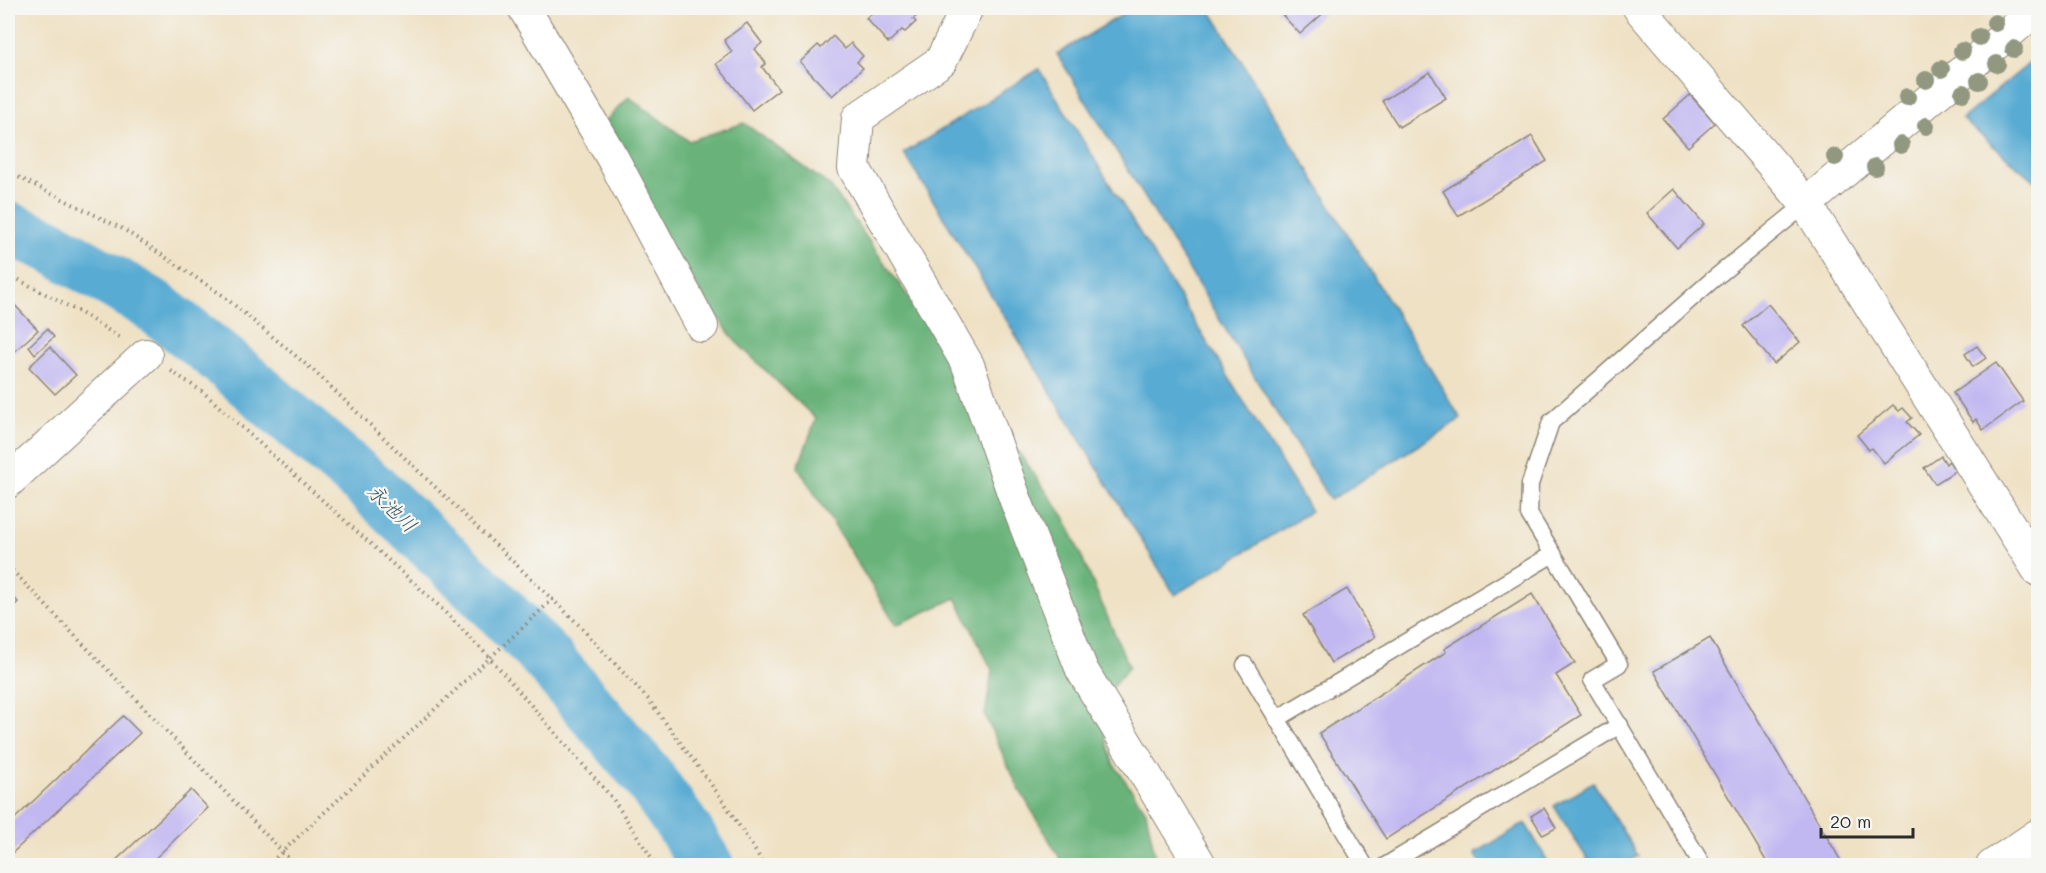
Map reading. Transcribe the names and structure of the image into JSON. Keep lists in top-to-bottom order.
{
  "water": ["永池川"],
  "scale_bar": "20 m"
}
